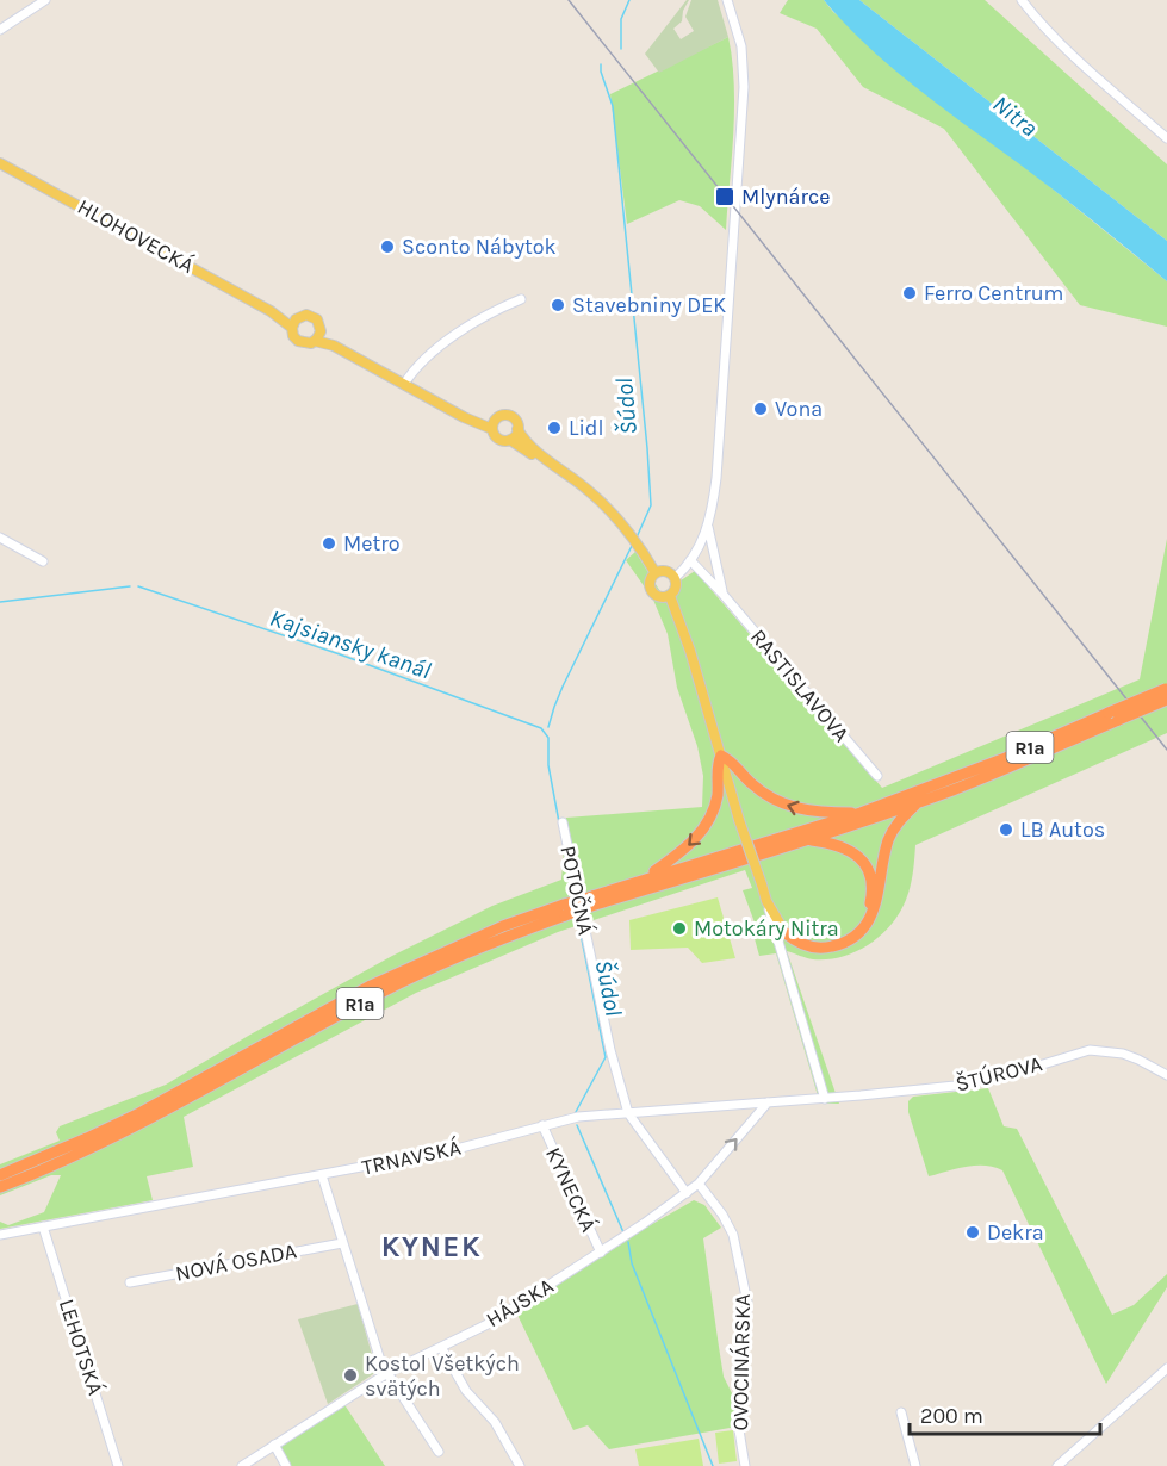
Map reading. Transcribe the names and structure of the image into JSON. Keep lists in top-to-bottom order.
{
  "streets": {
    "highway": ["R1a"],
    "main road": ["HLOHOVECKÁ"],
    "street": [
      "RASTISLAVOVA",
      "POTOČNÁ",
      "ŠTÚROVA",
      "TRNAVSKÁ",
      "KYNECKÁ",
      "NOVÁ OSADA",
      "HÁJSKA",
      "LEHOTSKÁ",
      "OVOCINÁRSKA"
    ]
  },
  "crossings": [
    ["POTOČNÁ", "TRNAVSKÁ"],
    ["POTOČNÁ", "HÁJSKA"],
    ["ŠTÚROVA", "TRNAVSKÁ"],
    ["TRNAVSKÁ", "KYNECKÁ"],
    ["TRNAVSKÁ", "HÁJSKA"],
    ["TRNAVSKÁ", "LEHOTSKÁ"],
    ["KYNECKÁ", "HÁJSKA"],
    ["HÁJSKA", "OVOCINÁRSKA"]
  ],
  "districts": ["KYNEK"],
  "water": ["Nitra", "Šúdol", "Kajsiansky kanál"],
  "places": {
    "transit": ["Mlynárce"],
    "other": [
      "Sconto Nábytok",
      "Ferro Centrum",
      "Stavebniny DEK",
      "Vona",
      "Lidl",
      "Metro",
      "LB Autos",
      "Motokáry Nitra",
      "Dekra",
      "Kostol Všetkých svätých"
    ]
  },
  "scale_bar": "200 m"
}
